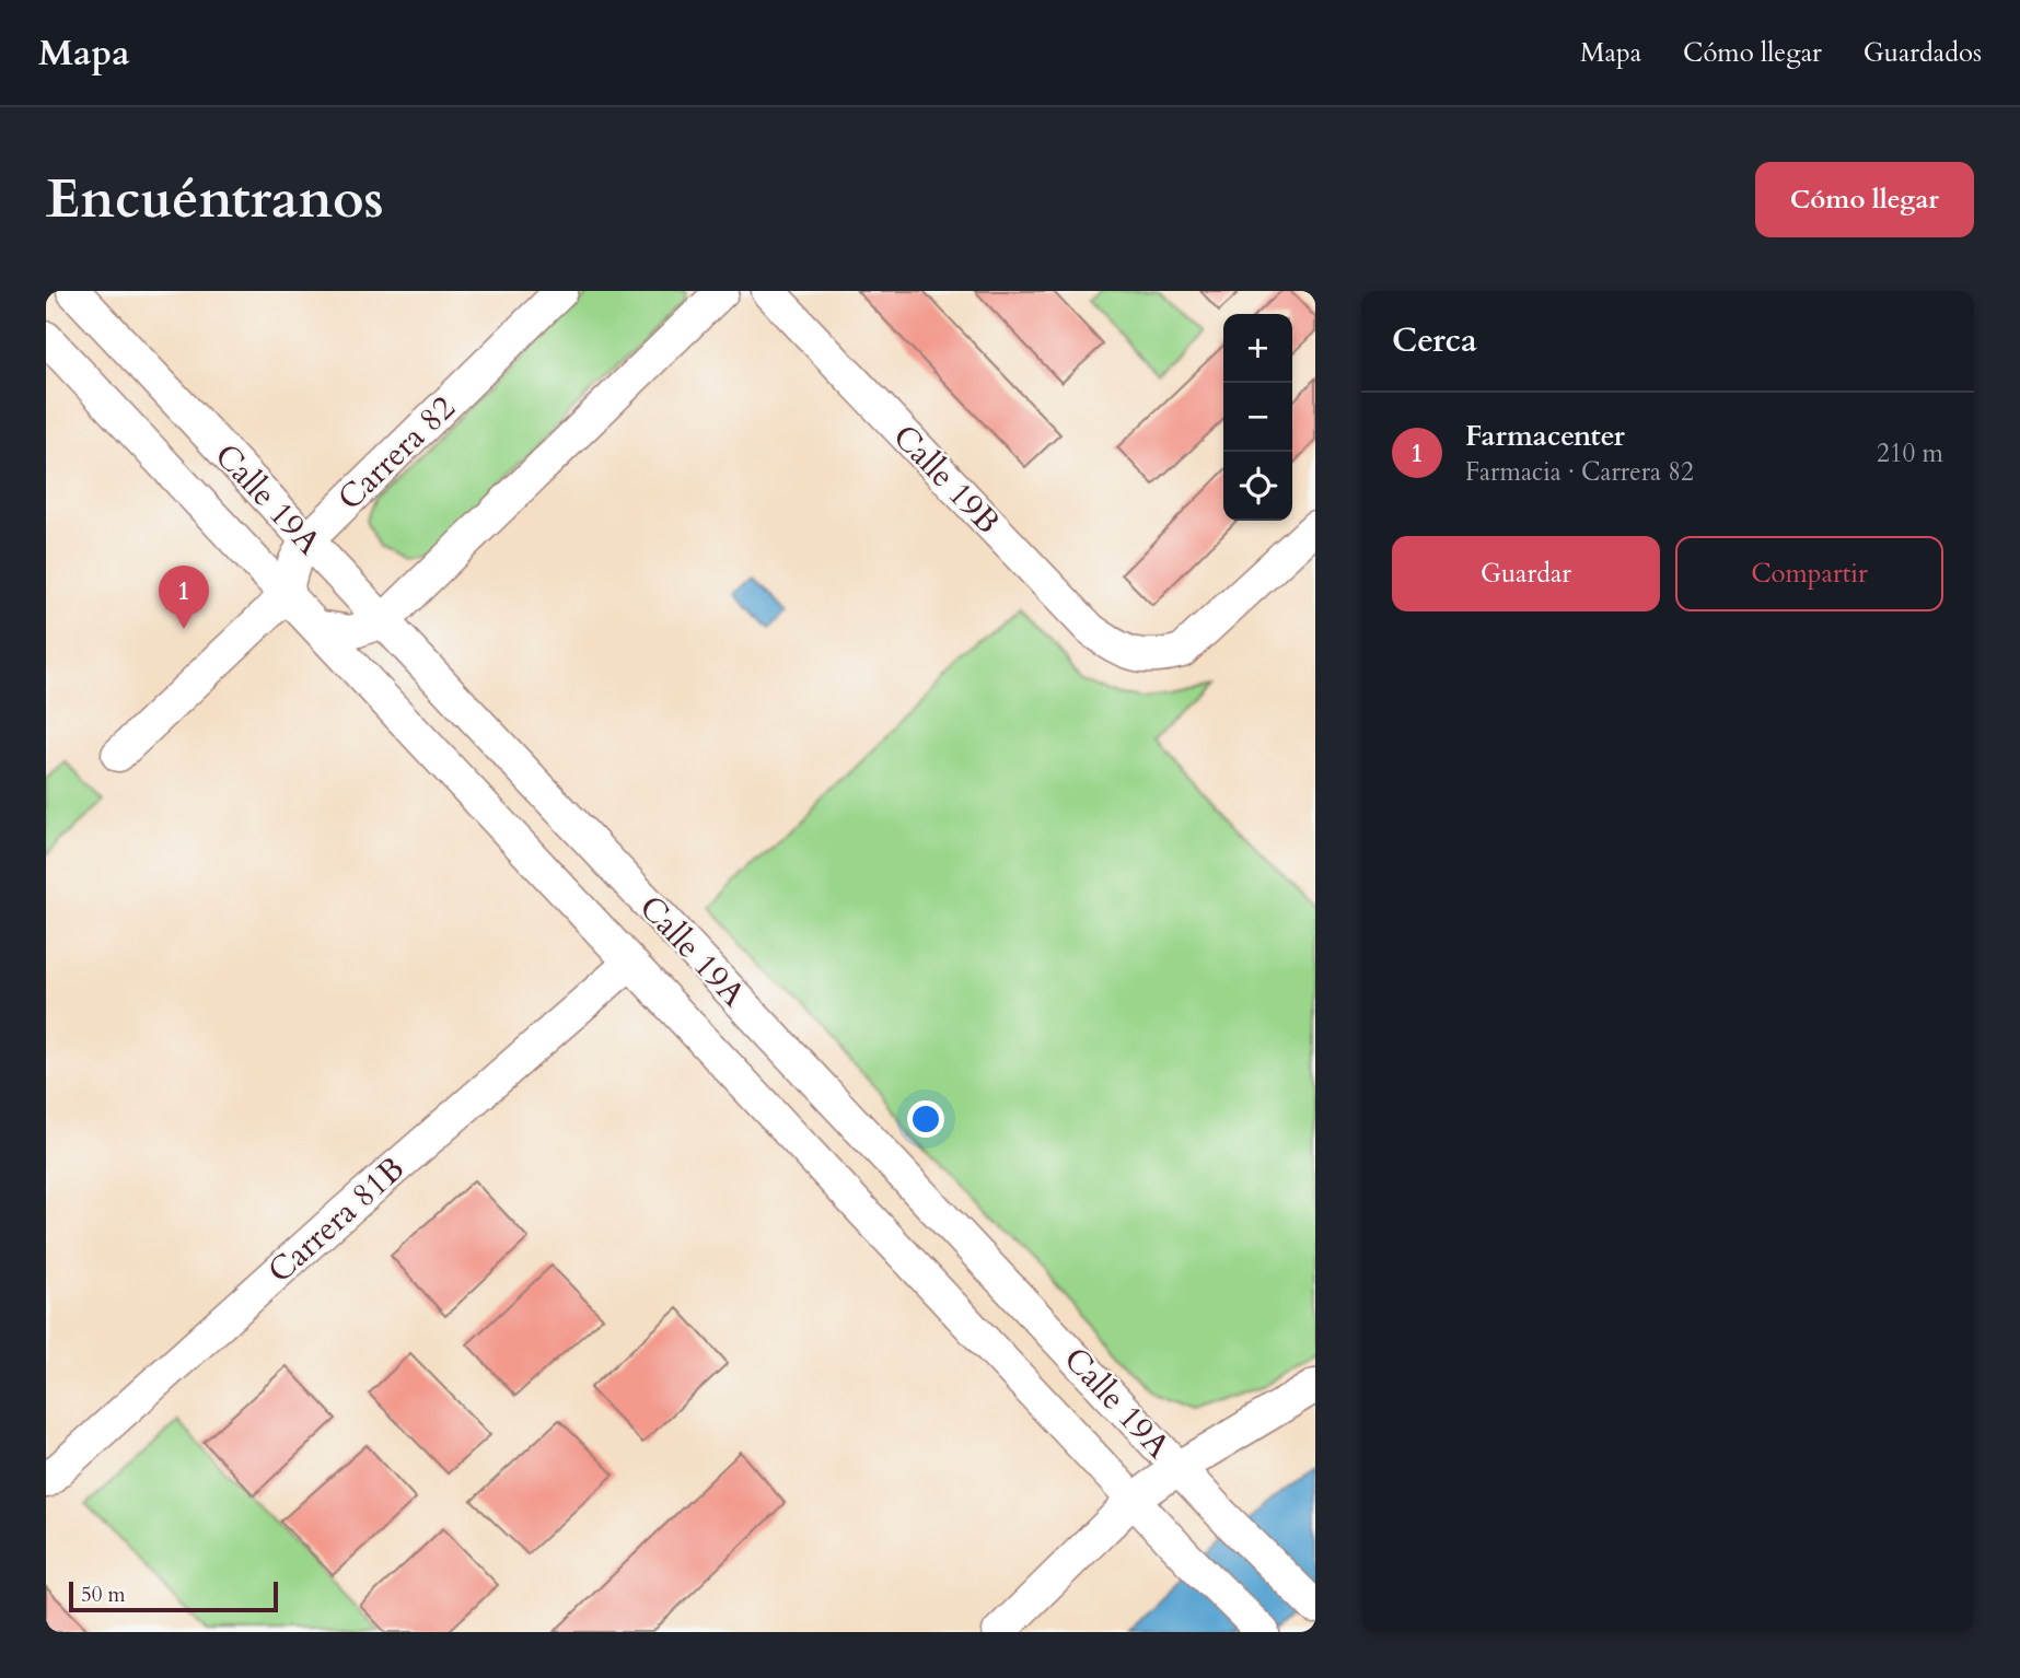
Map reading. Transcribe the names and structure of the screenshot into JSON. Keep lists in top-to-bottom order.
{
  "streets": {
    "street": [
      "Carrera 82",
      "Calle 19B",
      "Calle 19A",
      "Carrera 81B"
    ]
  },
  "crossings": [
    ["Carrera 82", "Calle 19A"],
    ["Calle 19A", "Carrera 81B"]
  ],
  "scale_bar": "50 m",
  "page": {
    "header": "Mapa",
    "nav": ["Mapa", "Cómo llegar", "Guardados"],
    "buttons": [
      "Cómo llegar",
      ["Guardar", "Compartir"]
    ],
    "title": "Encuéntranos",
    "heading": "Cerca",
    "map_buttons": ["+", "−"],
    "list": [
      {
        "mark": "1",
        "name": "Farmacenter",
        "note": "Farmacia · Carrera 82",
        "value": "210 m"
      }
    ],
    "pins": "1",
    "scale": "50 m"
  }
}
